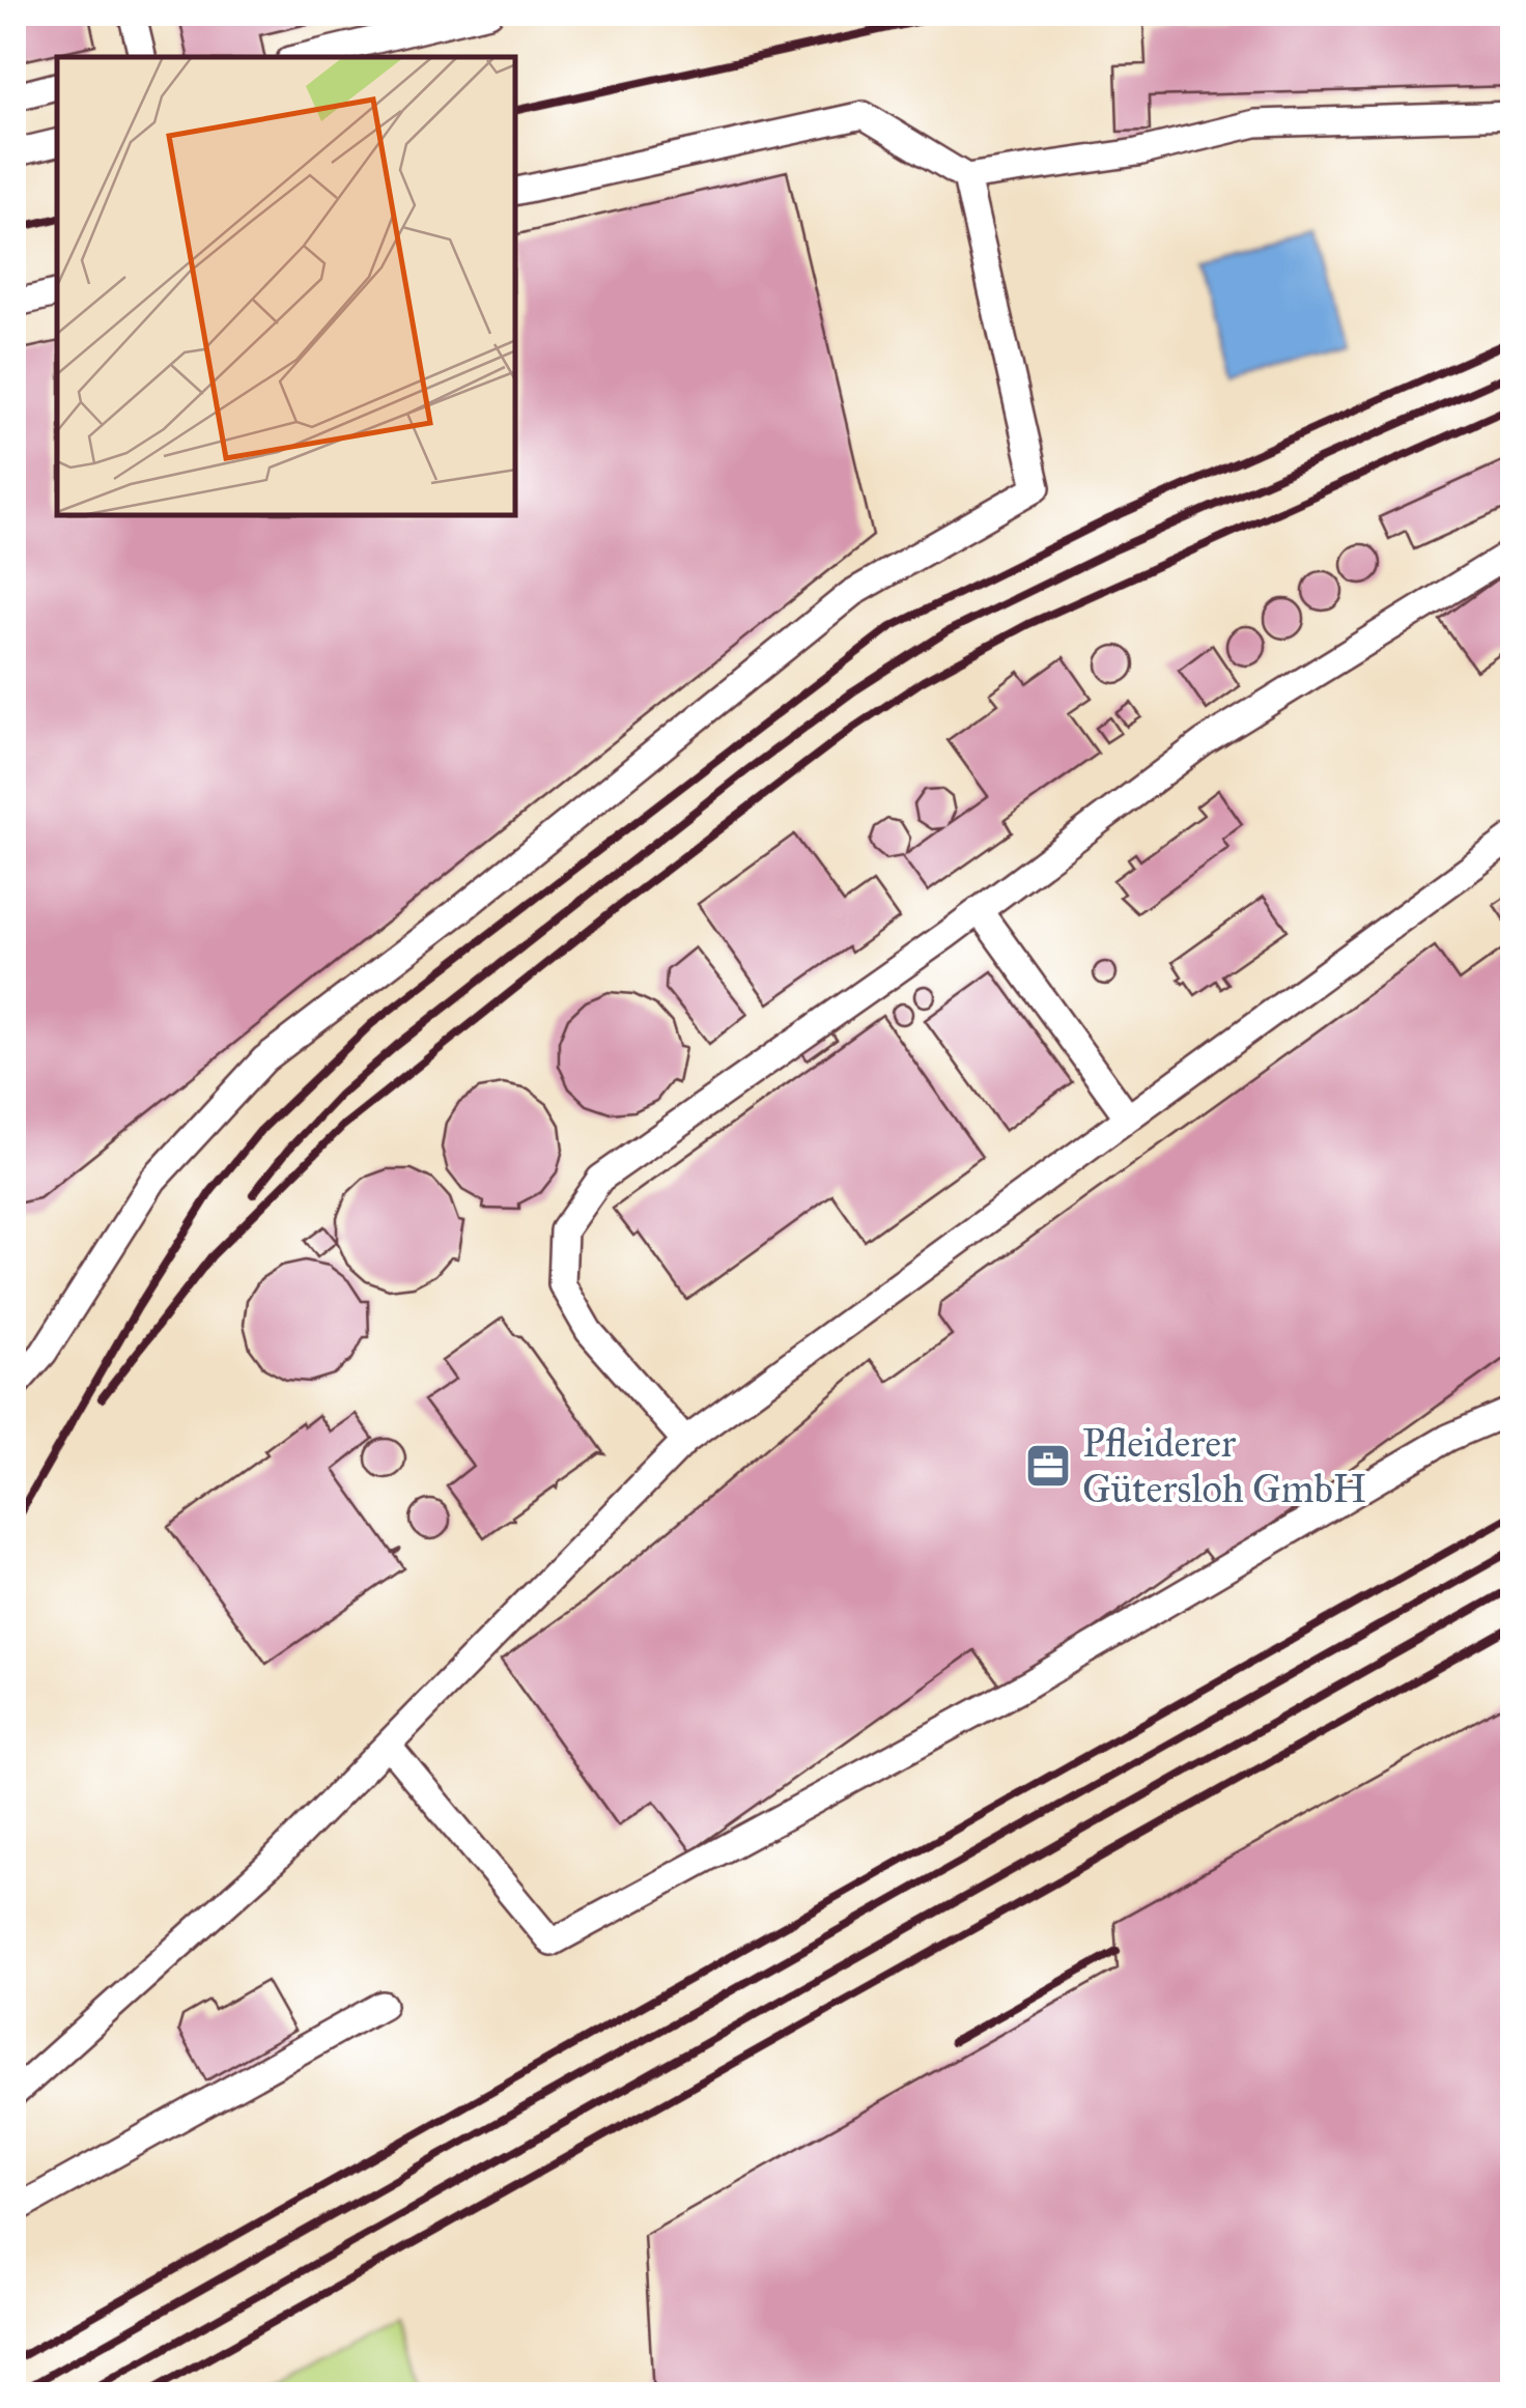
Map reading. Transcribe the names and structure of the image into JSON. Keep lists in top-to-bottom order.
{
  "places": {
    "office": ["Pfleiderer Gütersloh GmbH"]
  }
}
